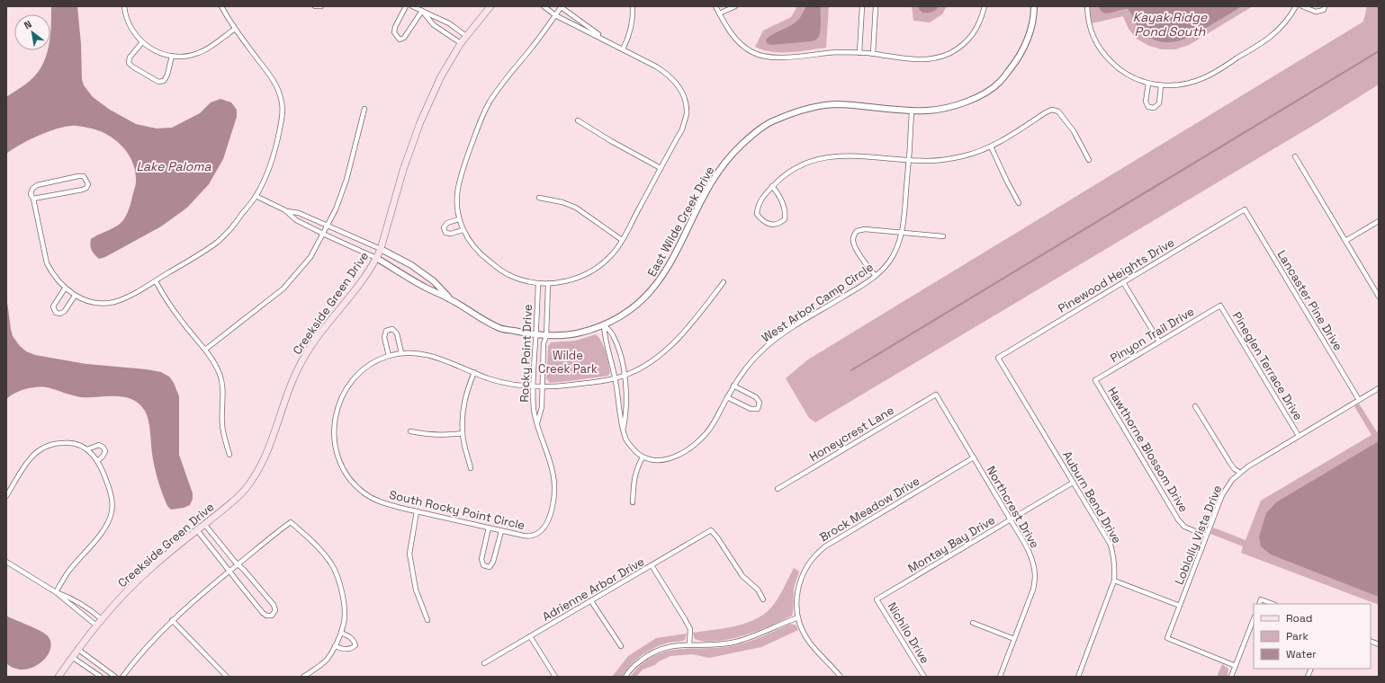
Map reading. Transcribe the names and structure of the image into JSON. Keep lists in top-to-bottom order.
{
  "streets": {
    "main road": ["Creekside Green Drive"],
    "street": [
      "East Wilde Creek Drive",
      "Pinewood Heights Drive",
      "Lancaster Pine Drive",
      "West Arbor Camp Circle",
      "Pinyon Trail Drive",
      "Rocky Point Drive",
      "Pineglen Terrace Drive",
      "Honeycrest Lane",
      "Hawthorne Blossom Drive",
      "Auburn Bend Drive",
      "Northcrest Drive",
      "Brock Meadow Drive",
      "South Rocky Point Circle",
      "Loblolly Vista Drive",
      "Montay Bay Drive",
      "Adrienne Arbor Drive",
      "Nichilo Drive"
    ]
  },
  "crossings": [
    ["East Wilde Creek Drive", "West Arbor Camp Circle"],
    ["East Wilde Creek Drive", "Rocky Point Drive"],
    ["Pinewood Heights Drive", "Lancaster Pine Drive"],
    ["Pinewood Heights Drive", "Auburn Bend Drive"],
    ["Lancaster Pine Drive", "Loblolly Vista Drive"],
    ["Pinyon Trail Drive", "Pineglen Terrace Drive"],
    ["Pinyon Trail Drive", "Hawthorne Blossom Drive"],
    ["Rocky Point Drive", "South Rocky Point Circle"],
    ["Pineglen Terrace Drive", "Loblolly Vista Drive"],
    ["Honeycrest Lane", "Northcrest Drive"],
    ["Hawthorne Blossom Drive", "Loblolly Vista Drive"],
    ["Auburn Bend Drive", "Montay Bay Drive"],
    ["Northcrest Drive", "Brock Meadow Drive"],
    ["Northcrest Drive", "Montay Bay Drive"],
    ["Montay Bay Drive", "Nichilo Drive"]
  ],
  "water": ["Kayak Ridge Pond South", "Lake Paloma"],
  "parks": ["Wilde Creek Park"],
  "legend": ["Road", "Park", "Water"],
  "north": "top left"
}
